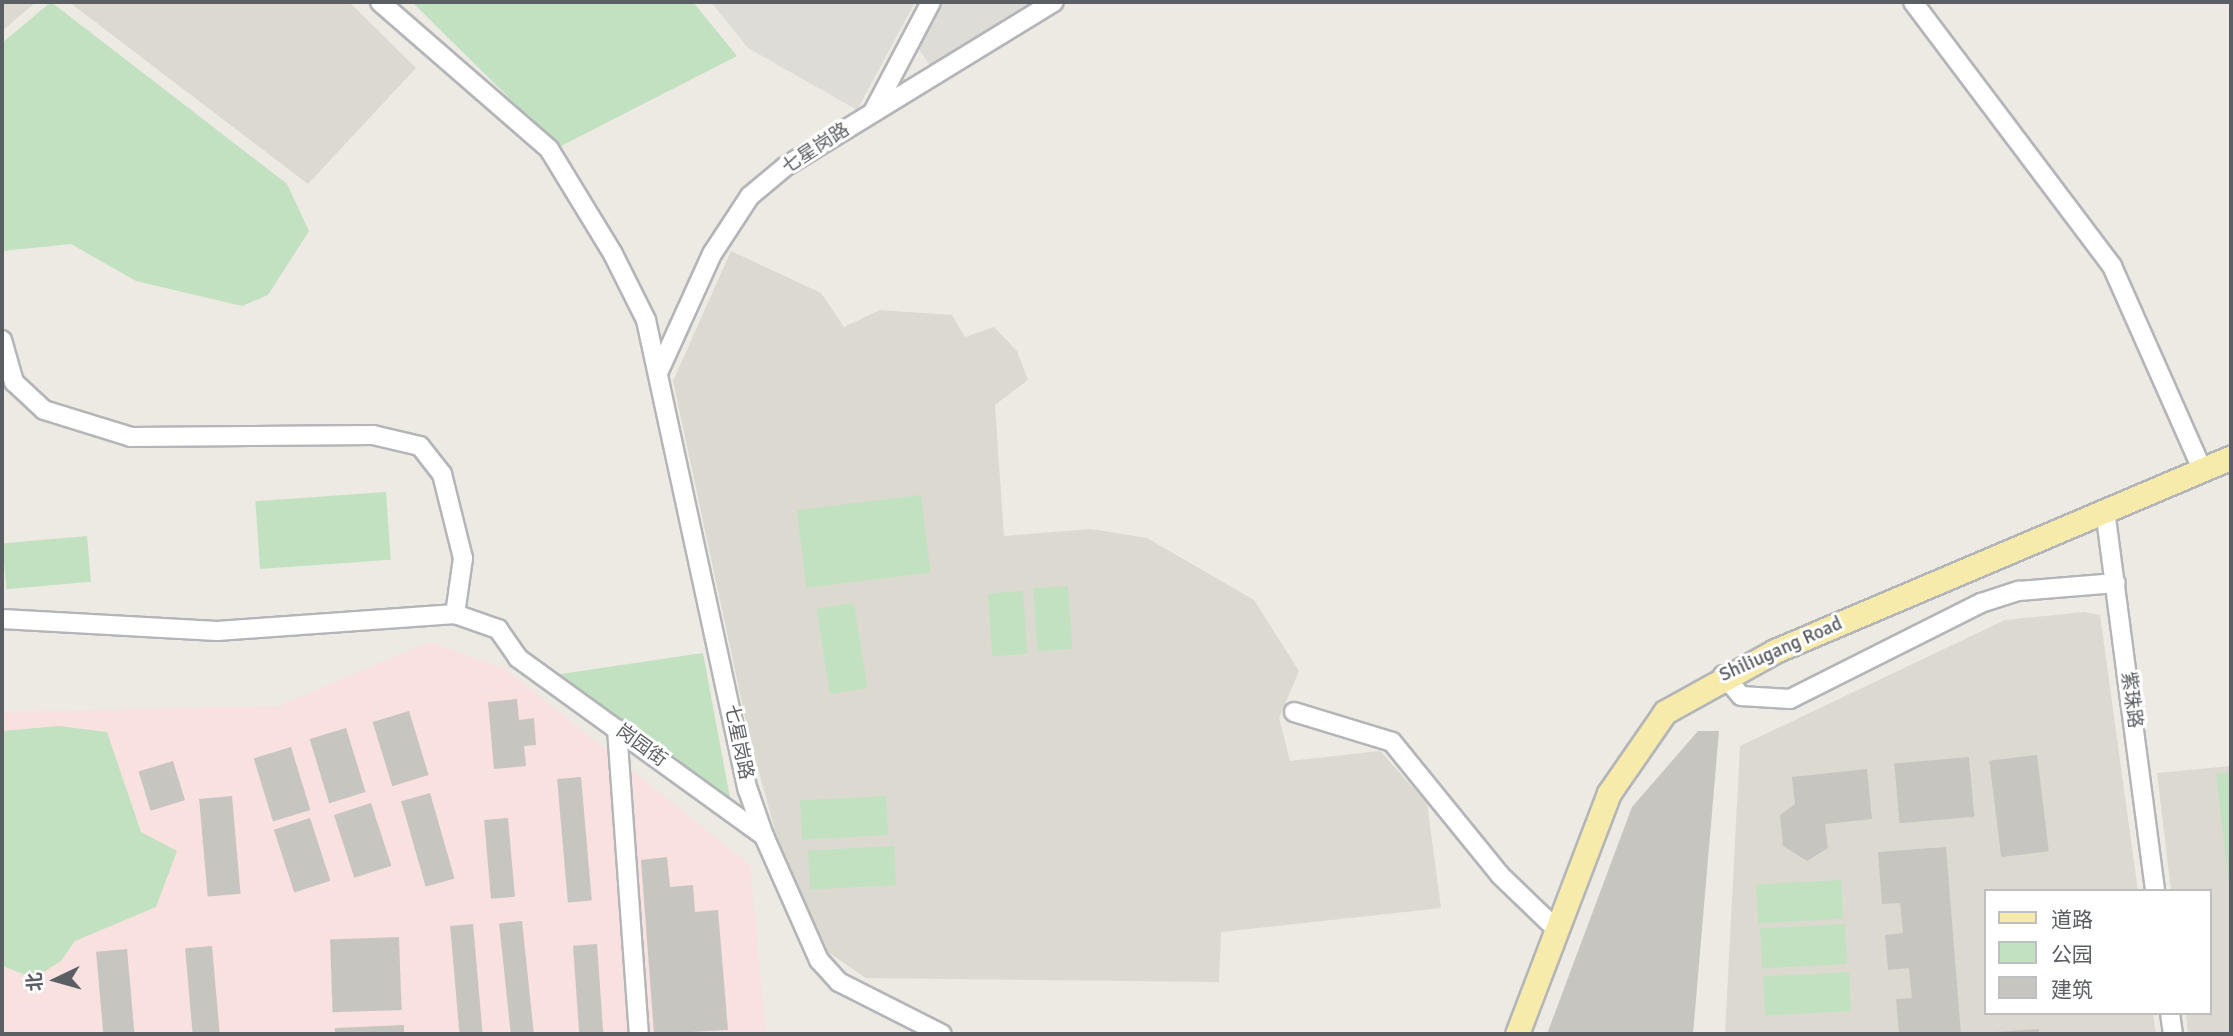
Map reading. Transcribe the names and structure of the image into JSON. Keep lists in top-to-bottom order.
{
  "streets": {
    "main road": ["Shiliugang Road"],
    "street": ["七星岗路", "紫珠路", "岗园街"]
  },
  "crossings": [
    ["七星岗路", "岗园街"],
    ["Shiliugang Road", "紫珠路"]
  ],
  "legend": ["道路", "公园", "建筑"],
  "north": "left"
}
